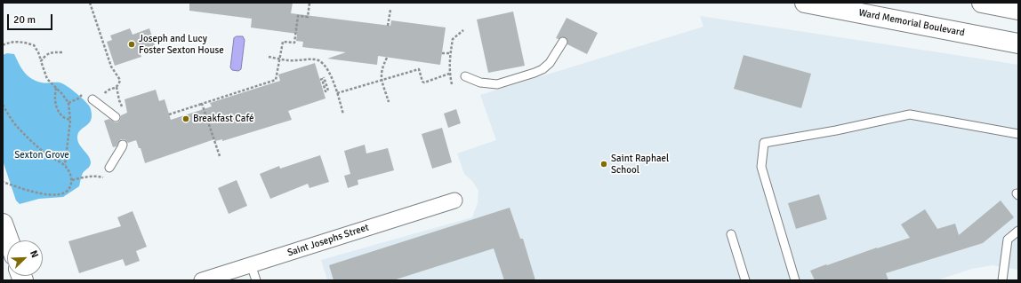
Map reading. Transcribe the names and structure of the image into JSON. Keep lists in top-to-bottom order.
{
  "streets": {
    "main road": ["Ward Memorial Boulevard"],
    "street": ["Saint Josephs Street"]
  },
  "parks": ["Sexton Grove"],
  "places": ["Joseph and Lucy Foster Sexton House", "Breakfast Café", "Saint Raphael School"],
  "scale_bar": "20 m",
  "north": "top right"
}
